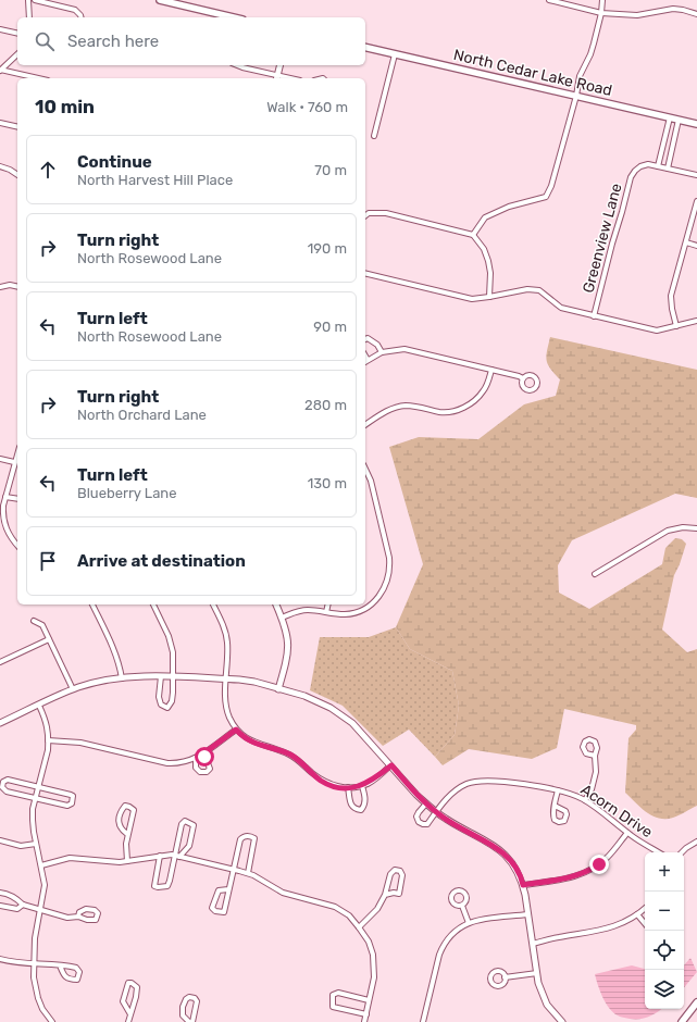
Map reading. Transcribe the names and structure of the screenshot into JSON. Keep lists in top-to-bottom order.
{
  "streets": {
    "main road": ["North Cedar Lake Road"],
    "street": ["Greenview Lane", "Acorn Drive"]
  },
  "page": {
    "search": "Search here",
    "heading": ["10 min", "Walk · 760 m"],
    "list": [
      ["Continue", "North Harvest Hill Place", "70 m"],
      ["Turn right", "North Rosewood Lane", "190 m"],
      ["Turn left", "North Rosewood Lane", "90 m"],
      ["Turn right", "North Orchard Lane", "280 m"],
      ["Turn left", "Blueberry Lane", "130 m"],
      "Arrive at destination"
    ],
    "map_buttons": ["+", "−"]
  }
}
